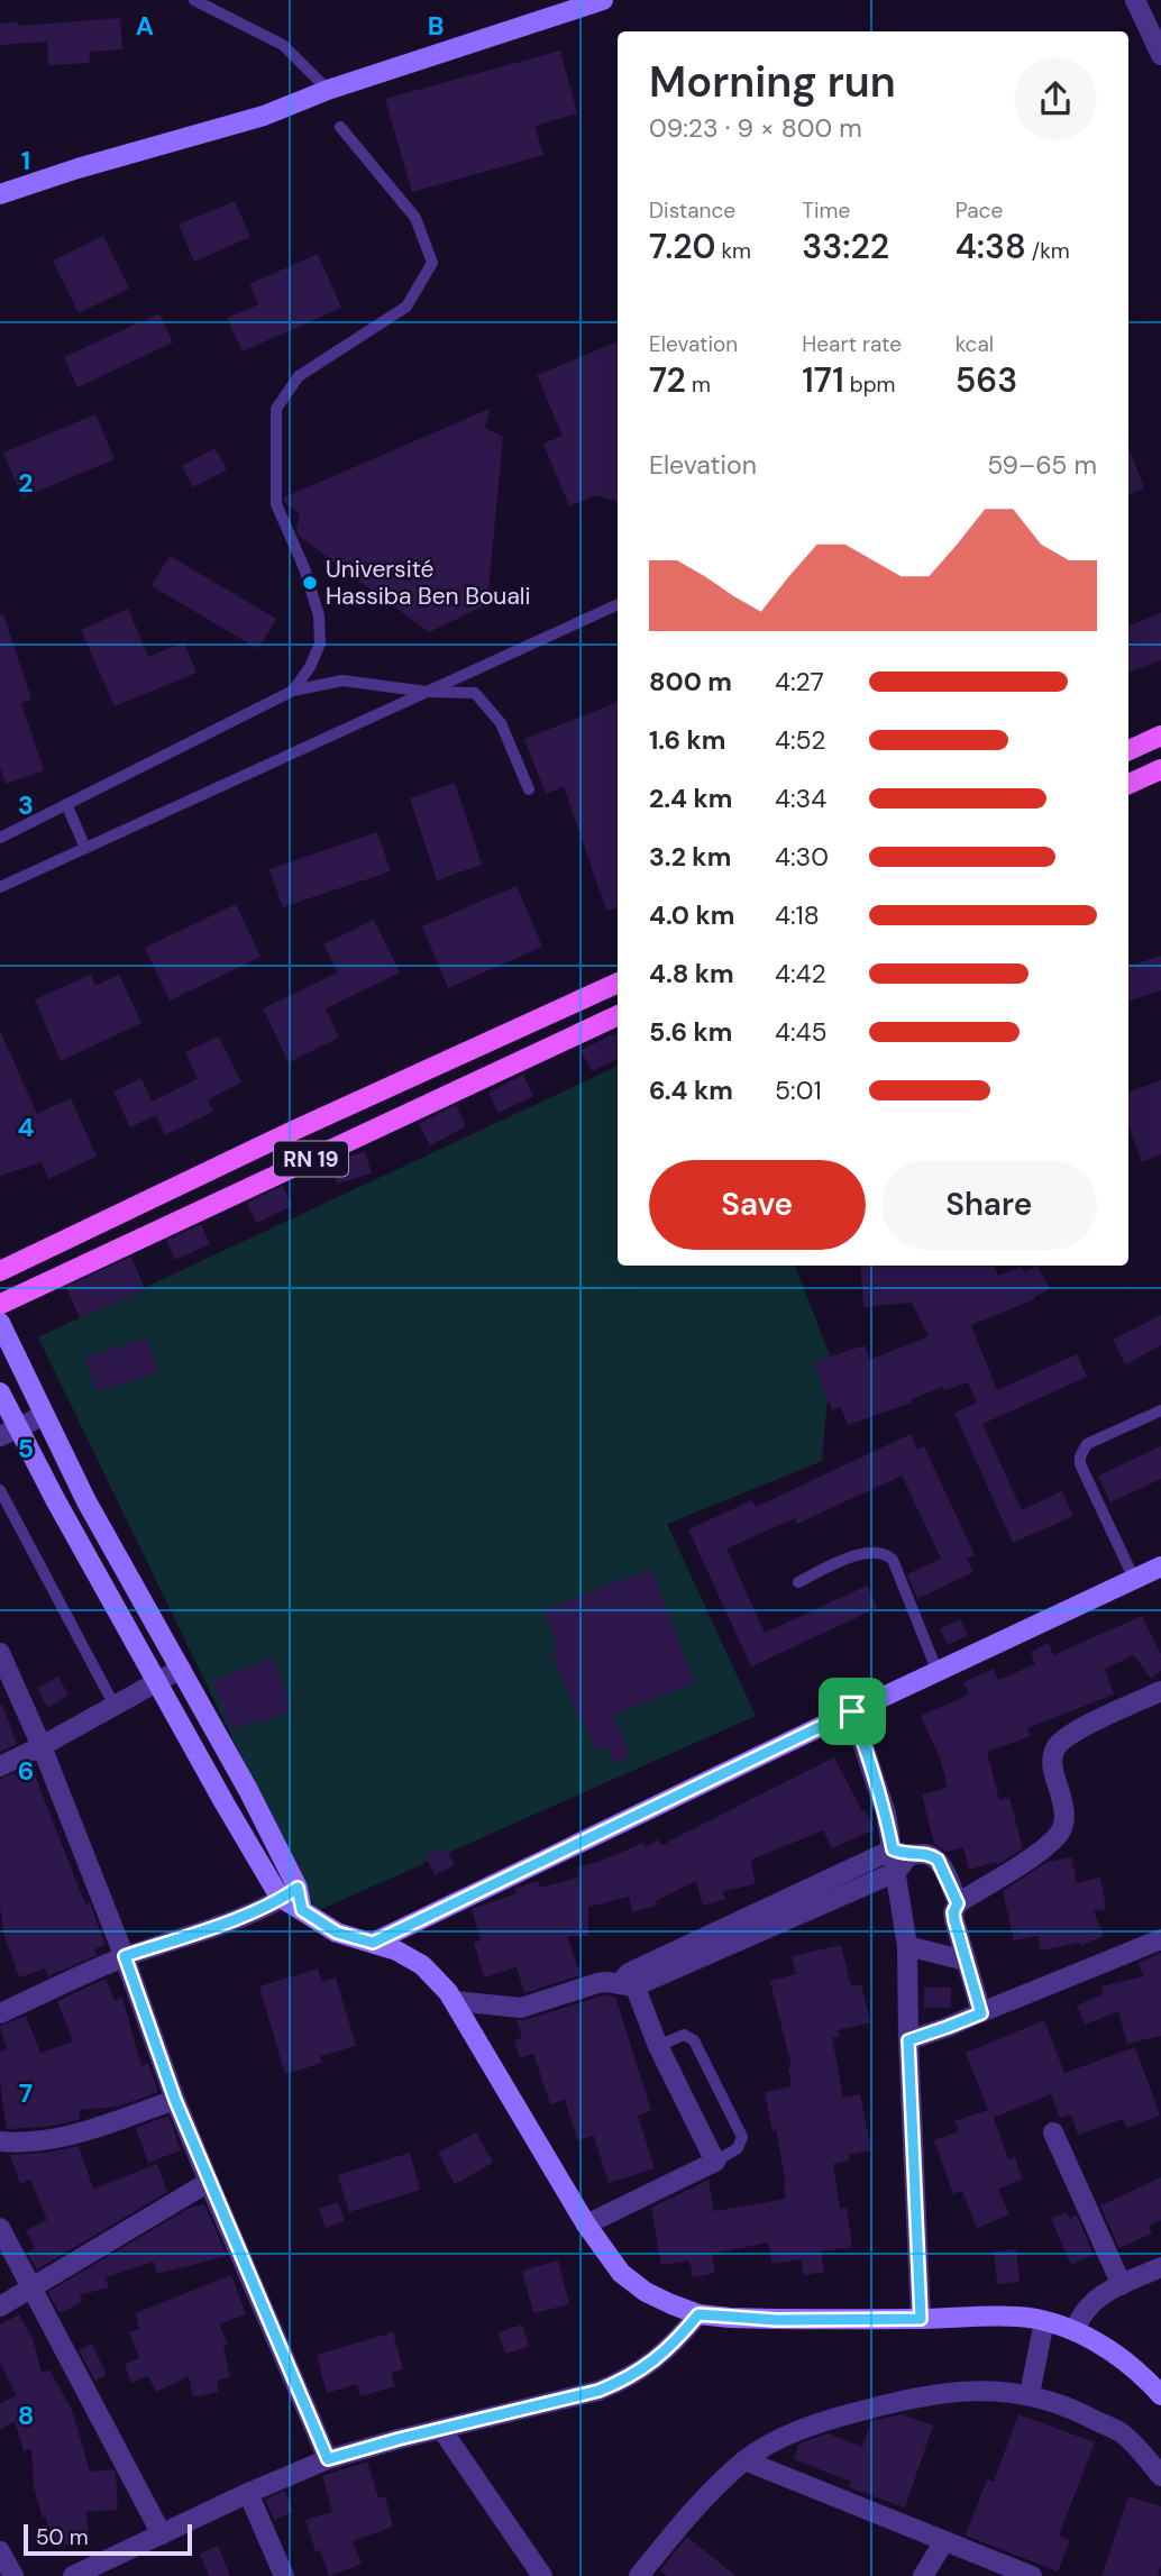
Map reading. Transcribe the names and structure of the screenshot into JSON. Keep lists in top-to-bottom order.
{
  "streets": {
    "main road": ["RN 19"]
  },
  "places": ["Université Hassiba Ben Bouali"],
  "scale_bar": "50 m",
  "page": {
    "heading": ["Morning run", "09:23 · 9 × 800 m"],
    "stats": [
      ["Distance", "7.20 km"],
      ["Time", "33:22"],
      ["Pace", "4:38 /km"],
      ["Elevation", "72 m"],
      ["Heart rate", "171 bpm"],
      ["kcal", "563"]
    ],
    "chart": ["Elevation", "59–65 m"],
    "list": [
      {
        "name": "800 m",
        "note": "4:27"
      },
      {
        "name": "1.6 km",
        "note": "4:52"
      },
      {
        "name": "2.4 km",
        "note": "4:34"
      },
      {
        "name": "3.2 km",
        "note": "4:30"
      },
      {
        "name": "4.0 km",
        "note": "4:18"
      },
      {
        "name": "4.8 km",
        "note": "4:42"
      },
      {
        "name": "5.6 km",
        "note": "4:45"
      },
      {
        "name": "6.4 km",
        "note": "5:01"
      }
    ],
    "buttons": ["Save", "Share"],
    "scale": "50 m"
  },
  "grid": {
    "columns": ["A", "B"],
    "rows": [
      "1",
      "2",
      "3",
      "4",
      "5",
      "6",
      "7",
      "8"
    ]
  }
}
